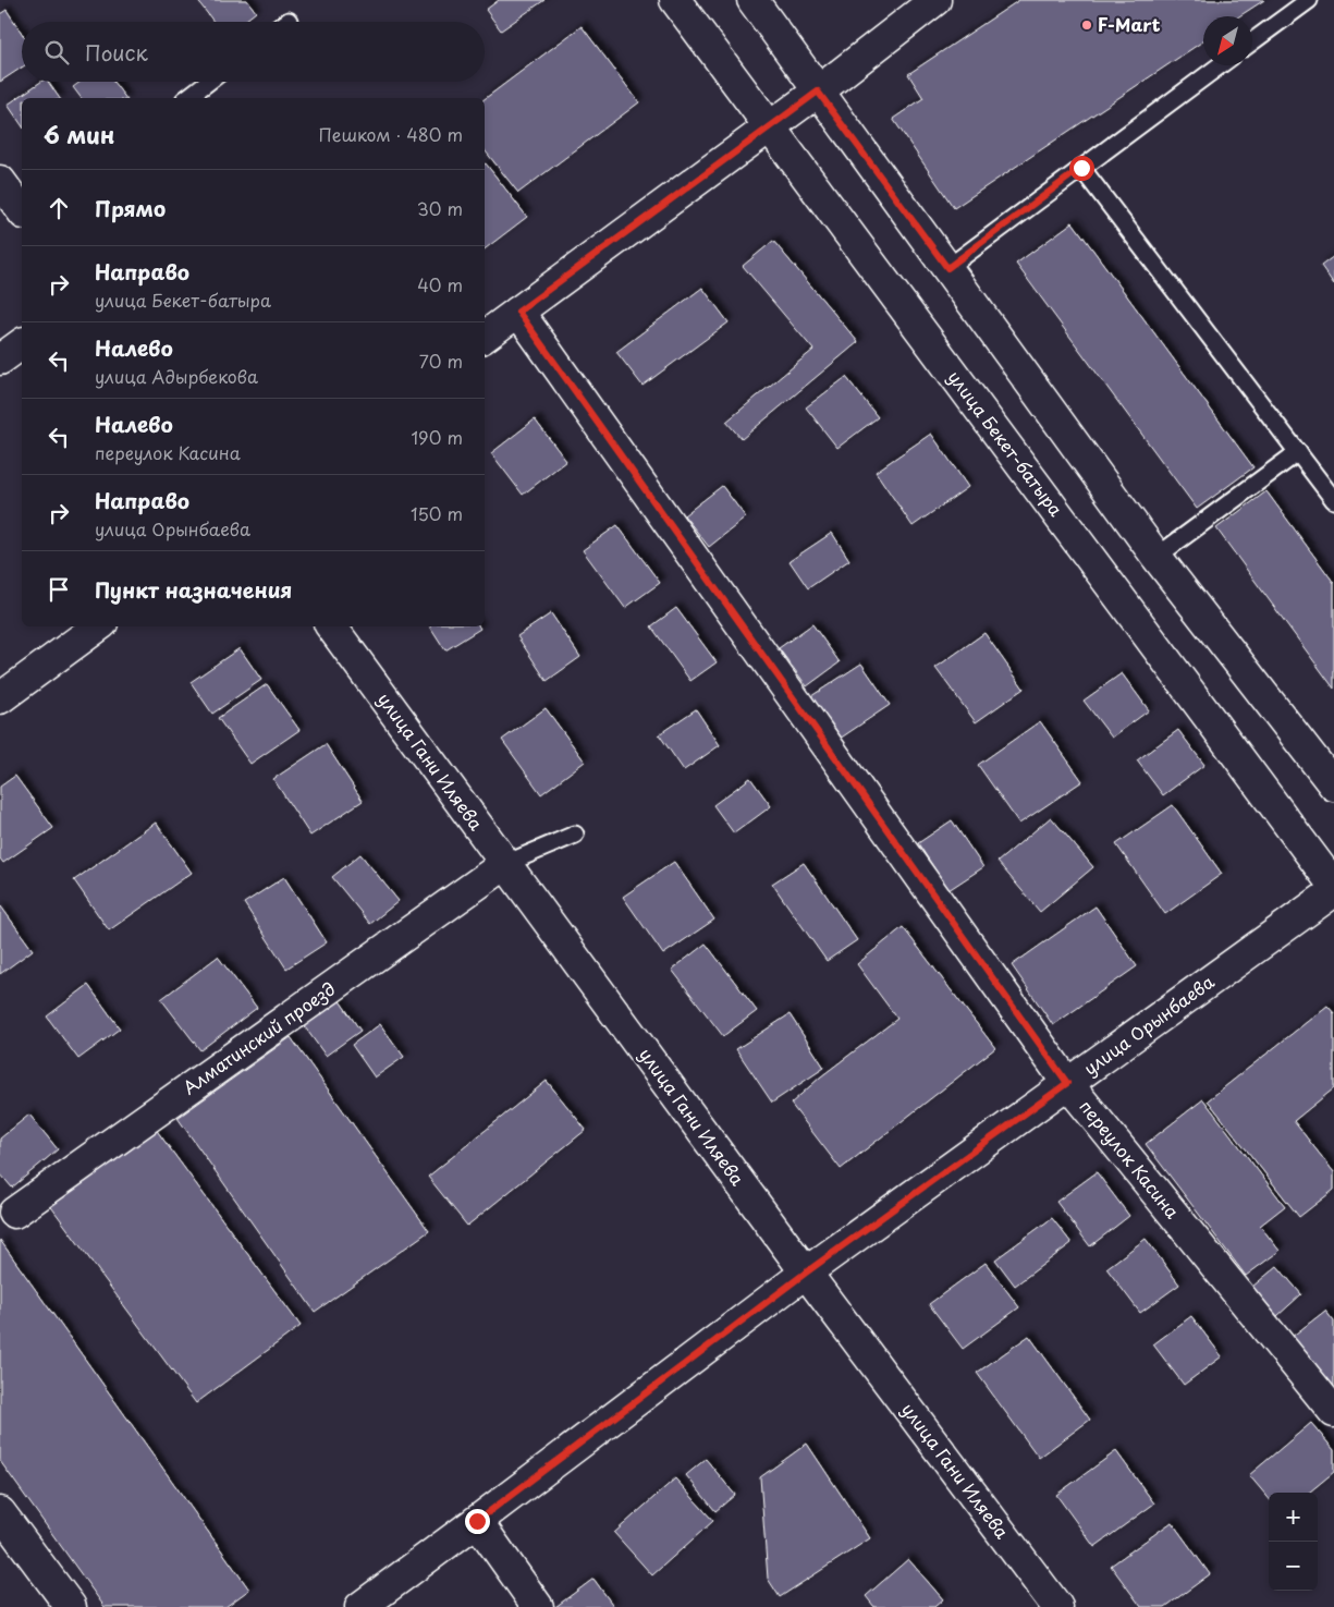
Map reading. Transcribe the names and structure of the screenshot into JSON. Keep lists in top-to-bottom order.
{
  "streets": {
    "street": [
      "улица Бекет-батыра",
      "улица Гани Иляева",
      "улица Орынбаева",
      "Алматинский проезд",
      "переулок Касина"
    ]
  },
  "crossings": [
    ["улица Гани Иляева", "улица Орынбаева"],
    ["улица Гани Иляева", "Алматинский проезд"],
    ["улица Орынбаева", "переулок Касина"]
  ],
  "places": ["F-Mart"],
  "north": "bottom left",
  "page": {
    "search": "Поиск",
    "heading": ["6 мин", "Пешком · 480 m"],
    "list": [
      ["Прямо", "30 m"],
      ["Направо", "улица Бекет-батыра", "40 m"],
      ["Налево", "улица Адырбекова", "70 m"],
      ["Налево", "переулок Касина", "190 m"],
      ["Направо", "улица Орынбаева", "150 m"],
      "Пункт назначения"
    ],
    "map_buttons": ["+", "−"]
  }
}
